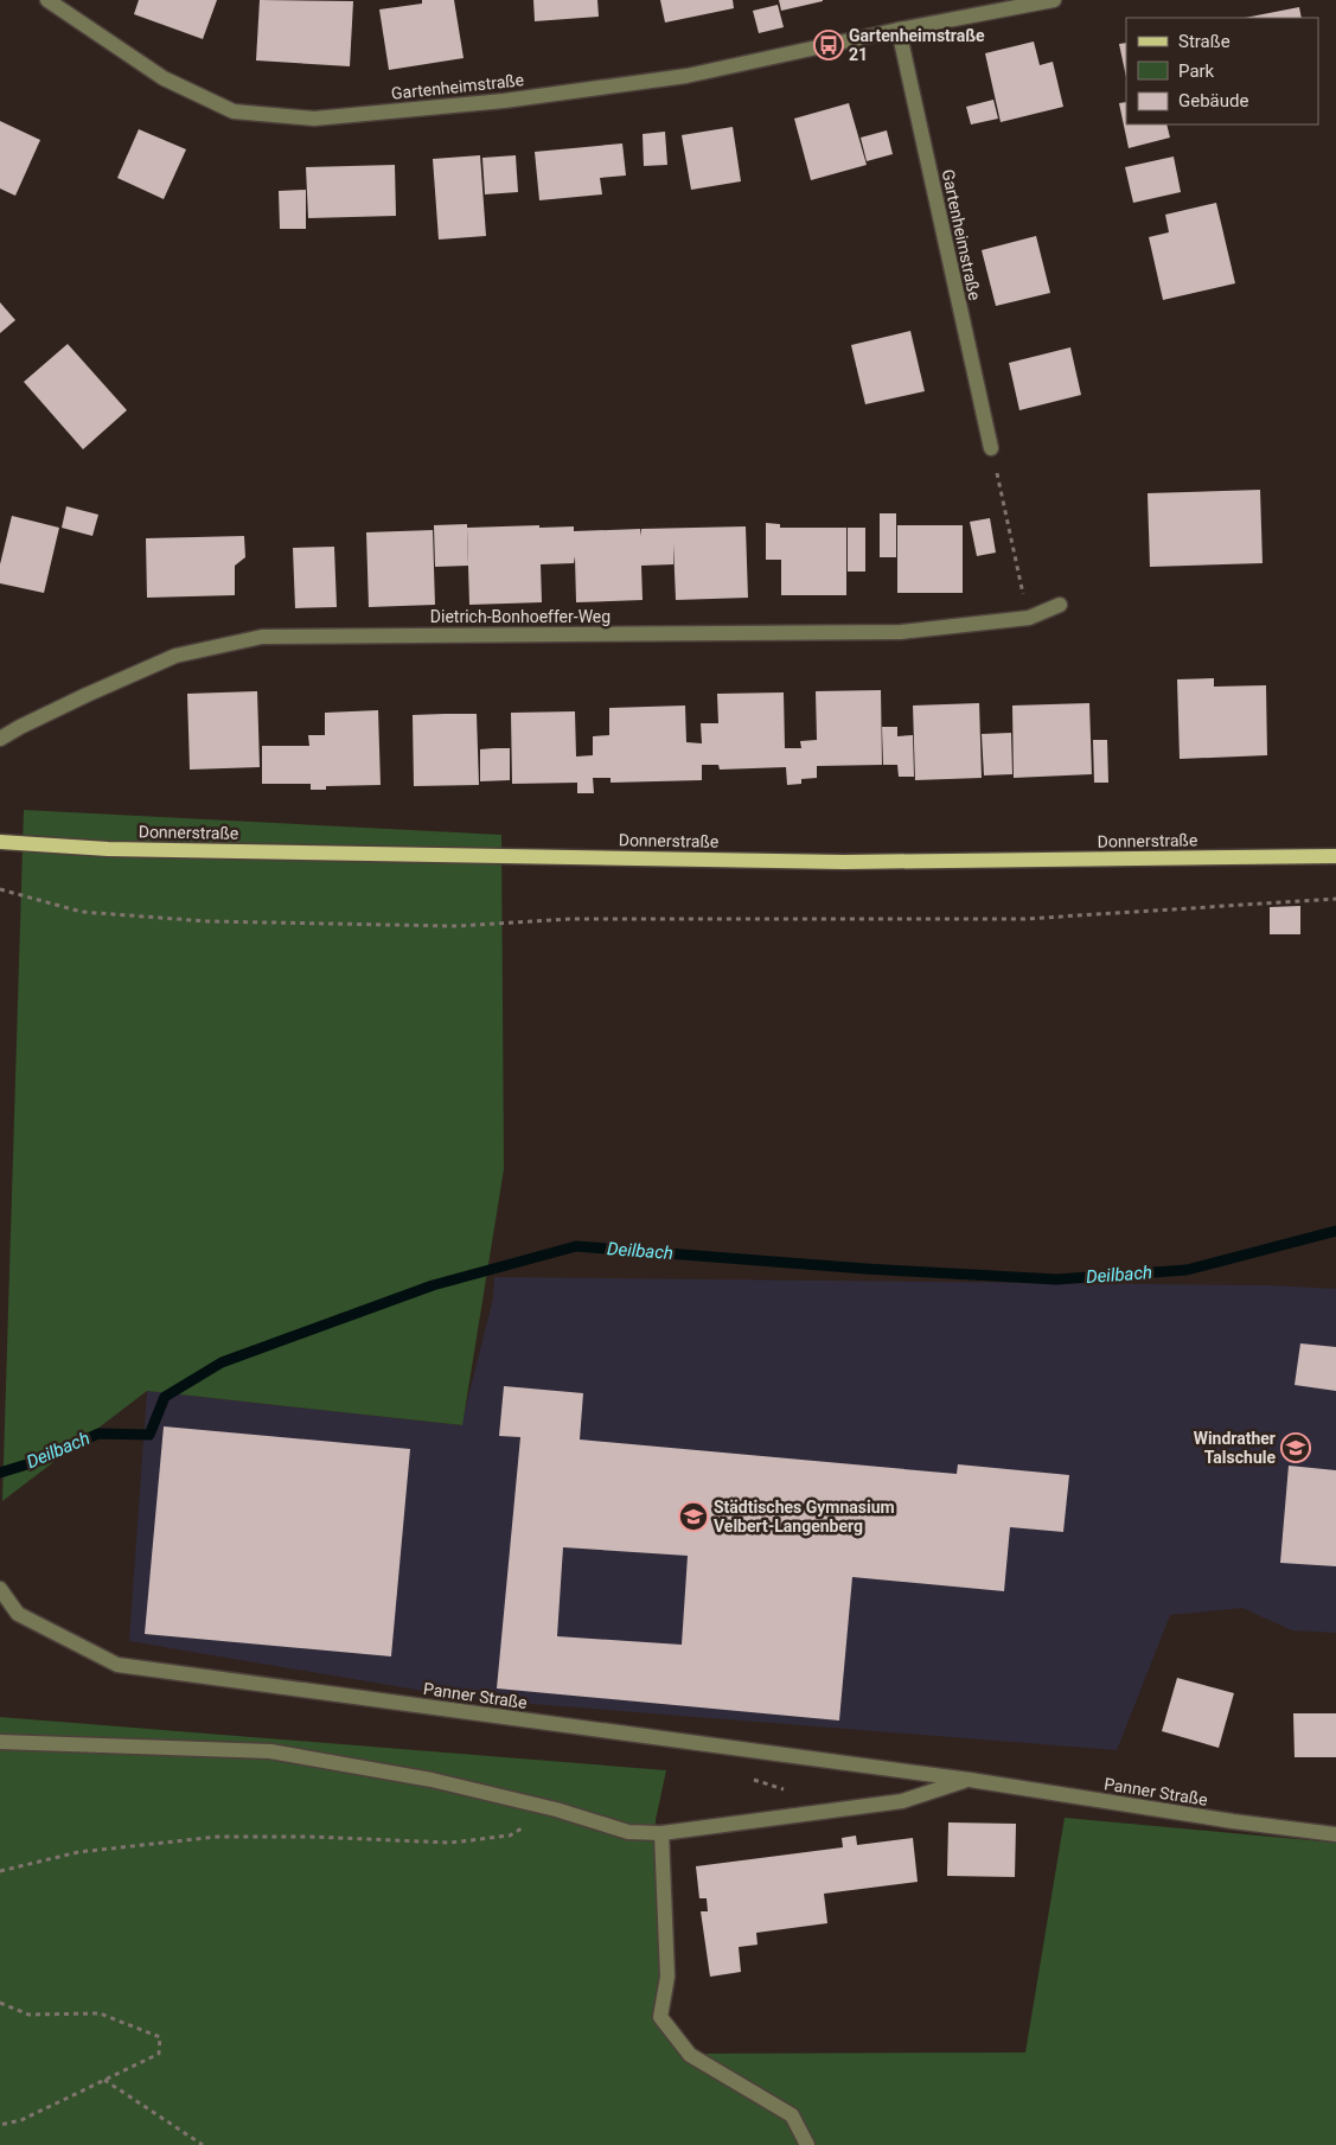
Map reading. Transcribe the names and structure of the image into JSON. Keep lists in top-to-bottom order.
{
  "streets": {
    "main road": ["Donnerstraße"],
    "street": ["Gartenheimstraße", "Dietrich-Bonhoeffer-Weg", "Panner Straße"]
  },
  "water": ["Deilbach"],
  "places": {
    "bus stop": ["Gartenheimstraße 21"],
    "school or university": ["Windrather Talschule", "Städtisches Gymnasium Velbert-Langenberg"]
  },
  "legend": ["Straße", "Park", "Gebäude"]
}
